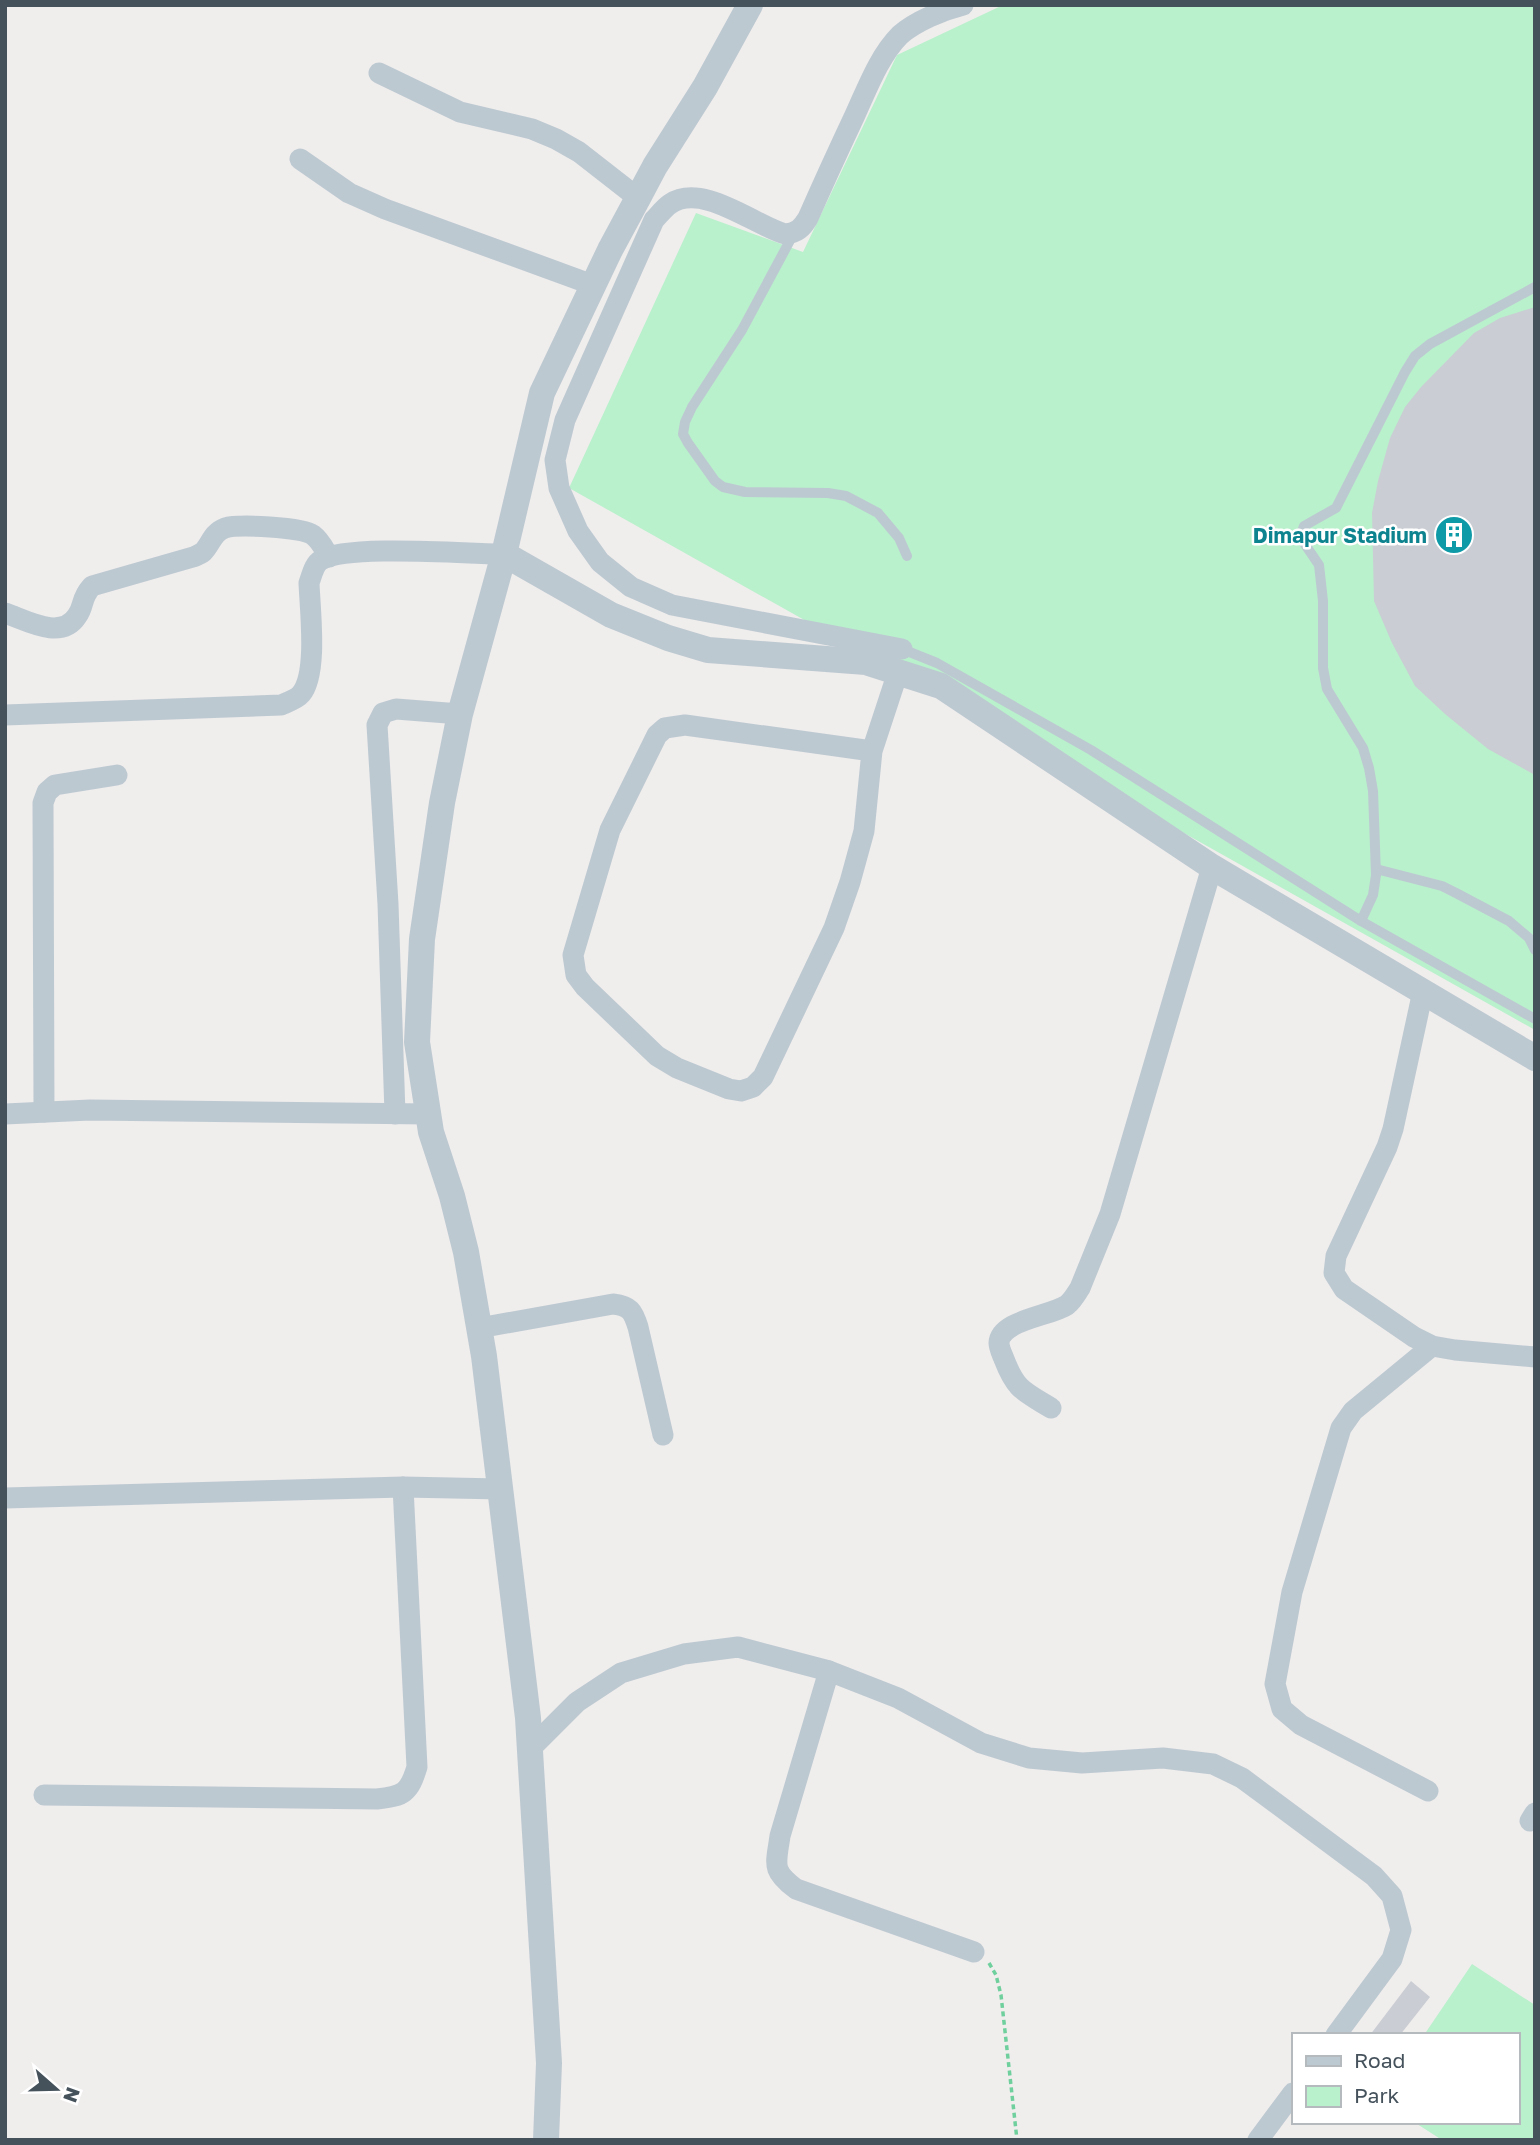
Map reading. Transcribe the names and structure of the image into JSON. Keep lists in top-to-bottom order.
{
  "places": {
    "building": ["Dimapur Stadium"]
  },
  "legend": ["Road", "Park"],
  "north": "right"
}
